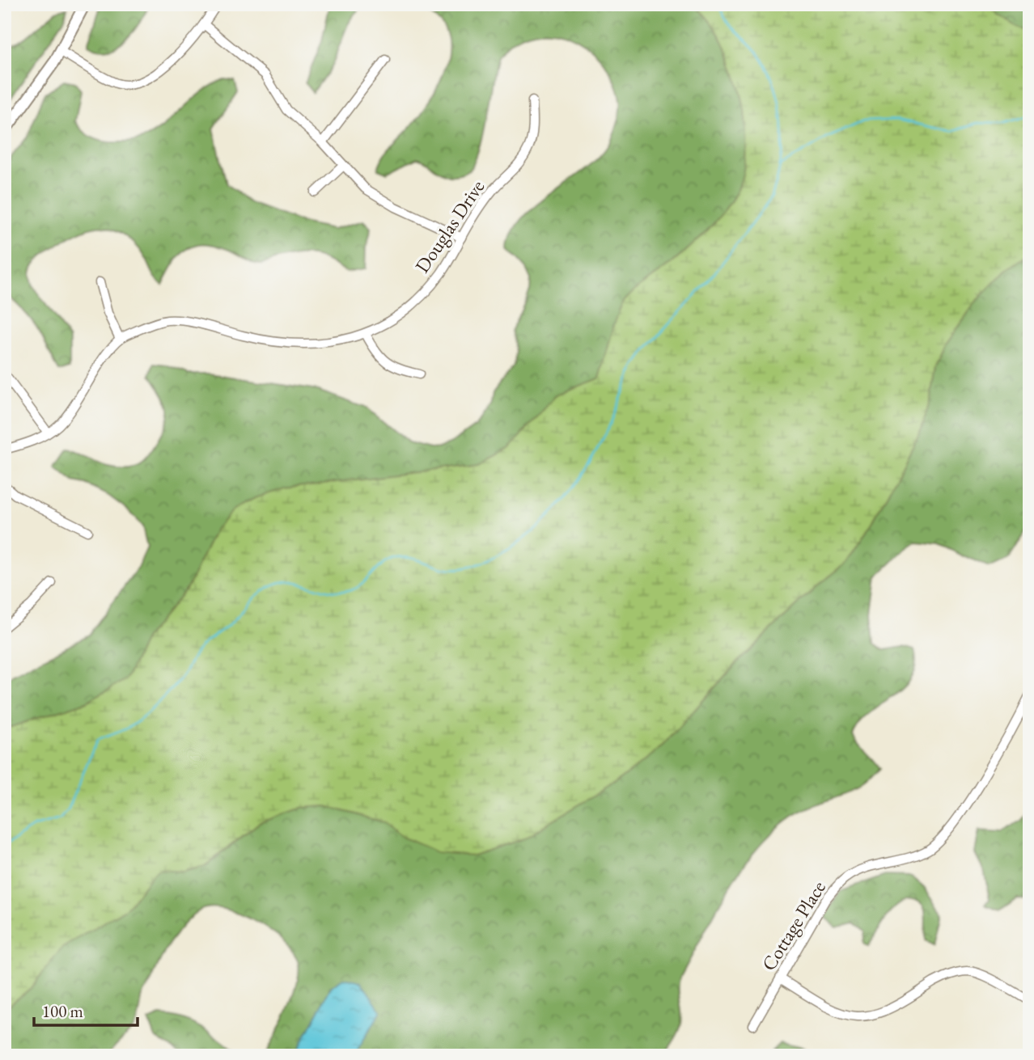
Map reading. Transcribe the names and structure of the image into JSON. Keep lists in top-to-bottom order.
{
  "streets": {
    "street": ["Douglas Drive", "Cottage Place"]
  },
  "scale_bar": "100 m"
}
